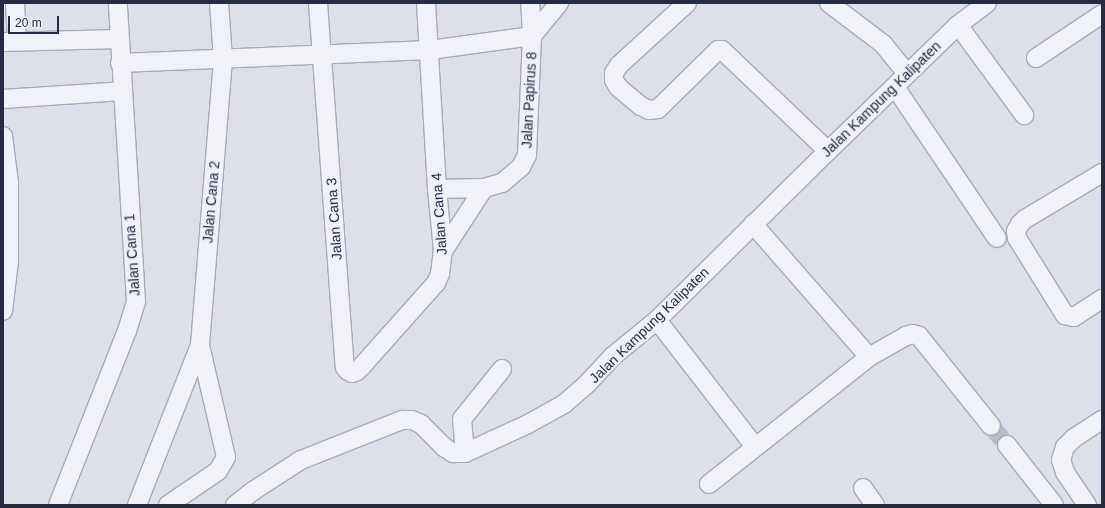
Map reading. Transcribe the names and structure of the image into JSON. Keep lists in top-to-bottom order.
{
  "streets": {
    "street": [
      "Jalan Kampung Kalipaten",
      "Jalan Papirus 8",
      "Jalan Cana 2",
      "Jalan Cana 4",
      "Jalan Cana 3",
      "Jalan Cana 1"
    ]
  },
  "crossings": [
    ["Jalan Papirus 8", "Jalan Cana 4"],
    ["Jalan Cana 4", "Jalan Cana 3"]
  ],
  "scale_bar": "20 m"
}
